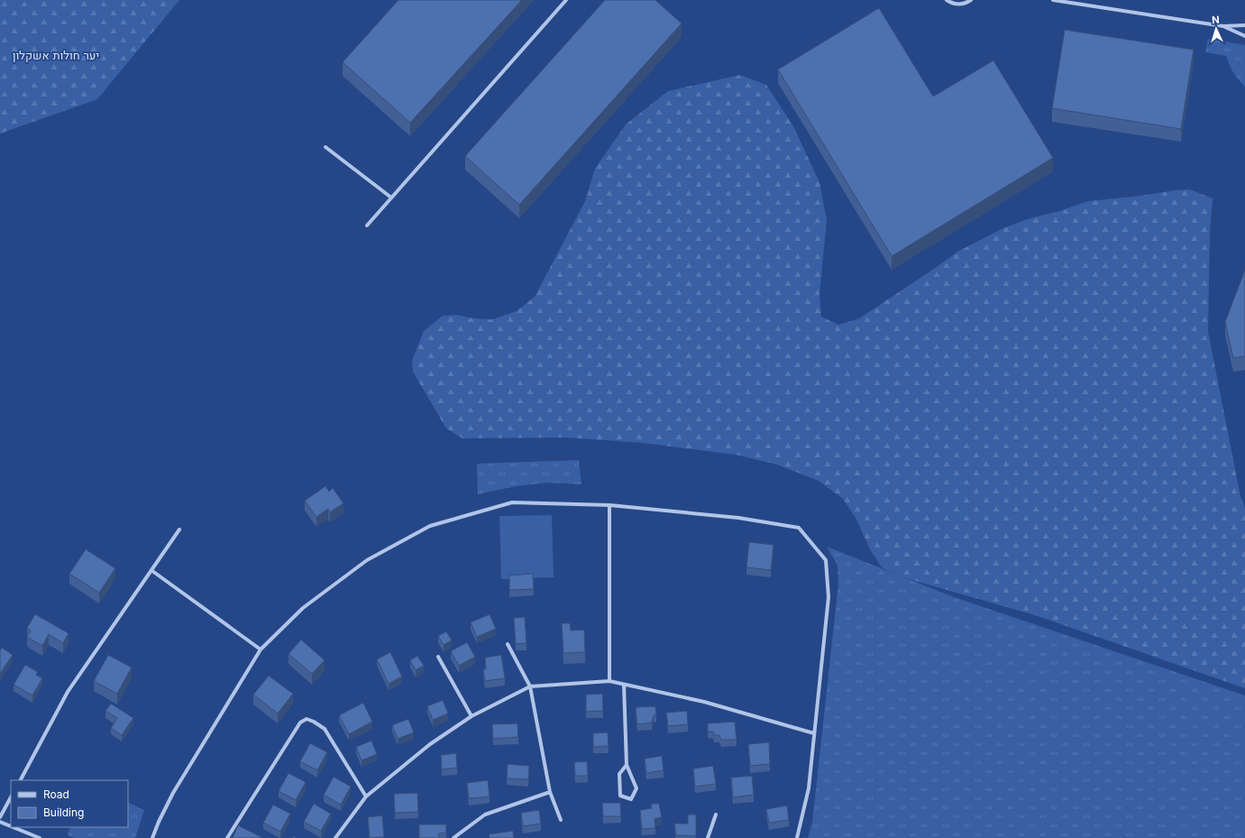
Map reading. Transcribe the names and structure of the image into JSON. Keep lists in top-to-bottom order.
{
  "parks": ["יער חולות אשקלון"],
  "legend": ["Road", "Building"],
  "north": "top"
}
